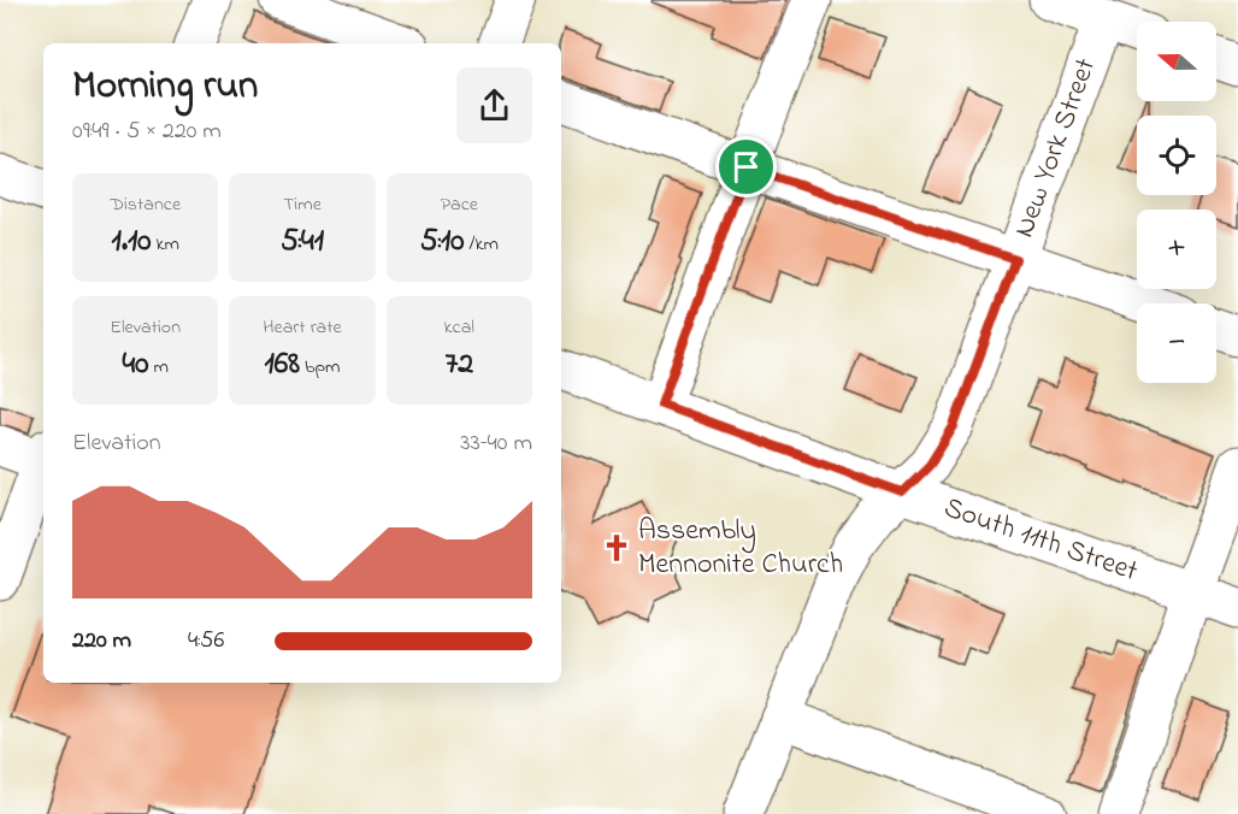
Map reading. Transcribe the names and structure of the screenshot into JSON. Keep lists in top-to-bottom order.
{
  "streets": {
    "street": ["New York Street", "South 11th Street"]
  },
  "crossings": [
    ["New York Street", "South 11th Street"]
  ],
  "places": {
    "church": ["Assembly Mennonite Church"]
  },
  "north": "left",
  "page": {
    "map_buttons": ["+", "−"],
    "heading": ["Morning run", "09:49 · 5 × 220 m"],
    "stats": [
      ["Distance", "1.10 km"],
      ["Time", "5:41"],
      ["Pace", "5:10 /km"],
      ["Elevation", "40 m"],
      ["Heart rate", "168 bpm"],
      ["kcal", "72"]
    ],
    "chart": ["Elevation", "33–40 m"],
    "list": [
      {
        "name": "220 m",
        "note": "4:56"
      }
    ]
  }
}
